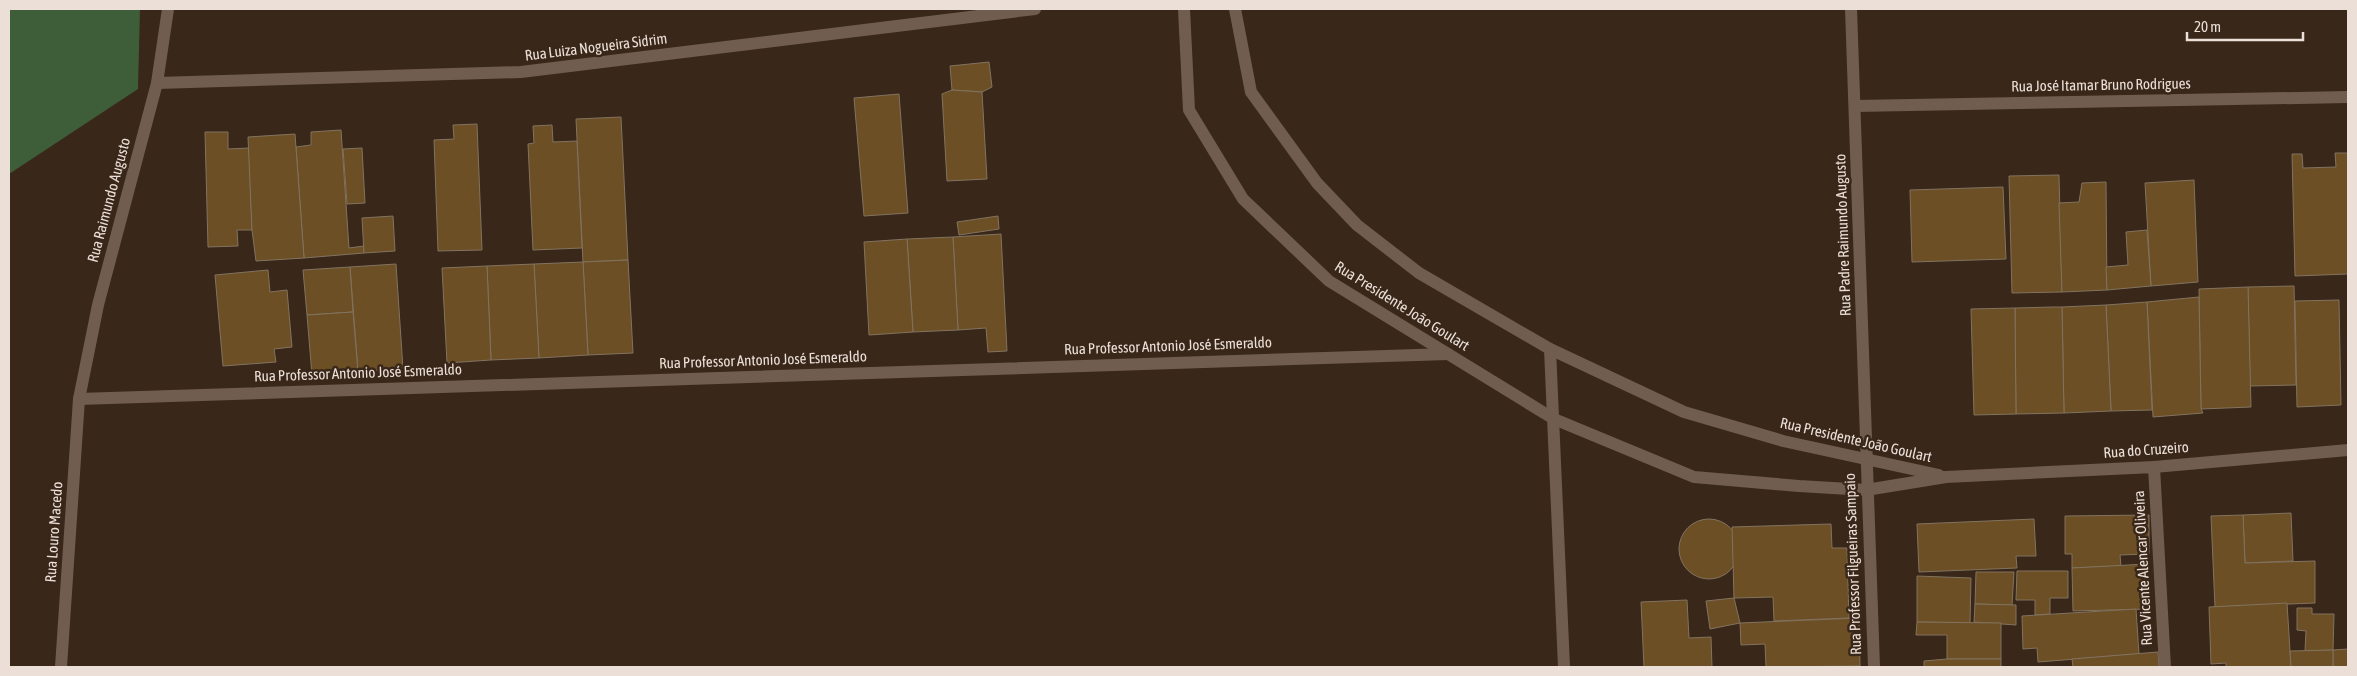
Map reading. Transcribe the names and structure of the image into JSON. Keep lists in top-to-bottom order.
{
  "streets": {
    "street": [
      "Rua Luiza Nogueira Sidrim",
      "Rua José Itamar Bruno Rodrigues",
      "Rua Raimundo Augusto",
      "Rua Padre Raimundo Augusto",
      "Rua Presidente João Goulart",
      "Rua Professor Antonio José Esmeraldo",
      "Rua do Cruzeiro",
      "Rua Louro Macedo",
      "Rua Professor Filgueiras Sampaio",
      "Rua Vicente Alencar Oliveira"
    ]
  },
  "crossings": [
    ["Rua Luiza Nogueira Sidrim", "Rua Raimundo Augusto"],
    ["Rua José Itamar Bruno Rodrigues", "Rua Padre Raimundo Augusto"],
    ["Rua Raimundo Augusto", "Rua Professor Antonio José Esmeraldo"],
    ["Rua Raimundo Augusto", "Rua Louro Macedo"],
    ["Rua Padre Raimundo Augusto", "Rua Presidente João Goulart"],
    ["Rua Padre Raimundo Augusto", "Rua Professor Filgueiras Sampaio"],
    ["Rua Presidente João Goulart", "Rua Professor Antonio José Esmeraldo"],
    ["Rua Presidente João Goulart", "Rua do Cruzeiro"],
    ["Rua Presidente João Goulart", "Rua Professor Filgueiras Sampaio"],
    ["Rua Professor Antonio José Esmeraldo", "Rua Louro Macedo"],
    ["Rua do Cruzeiro", "Rua Vicente Alencar Oliveira"]
  ],
  "scale_bar": "20 m"
}
